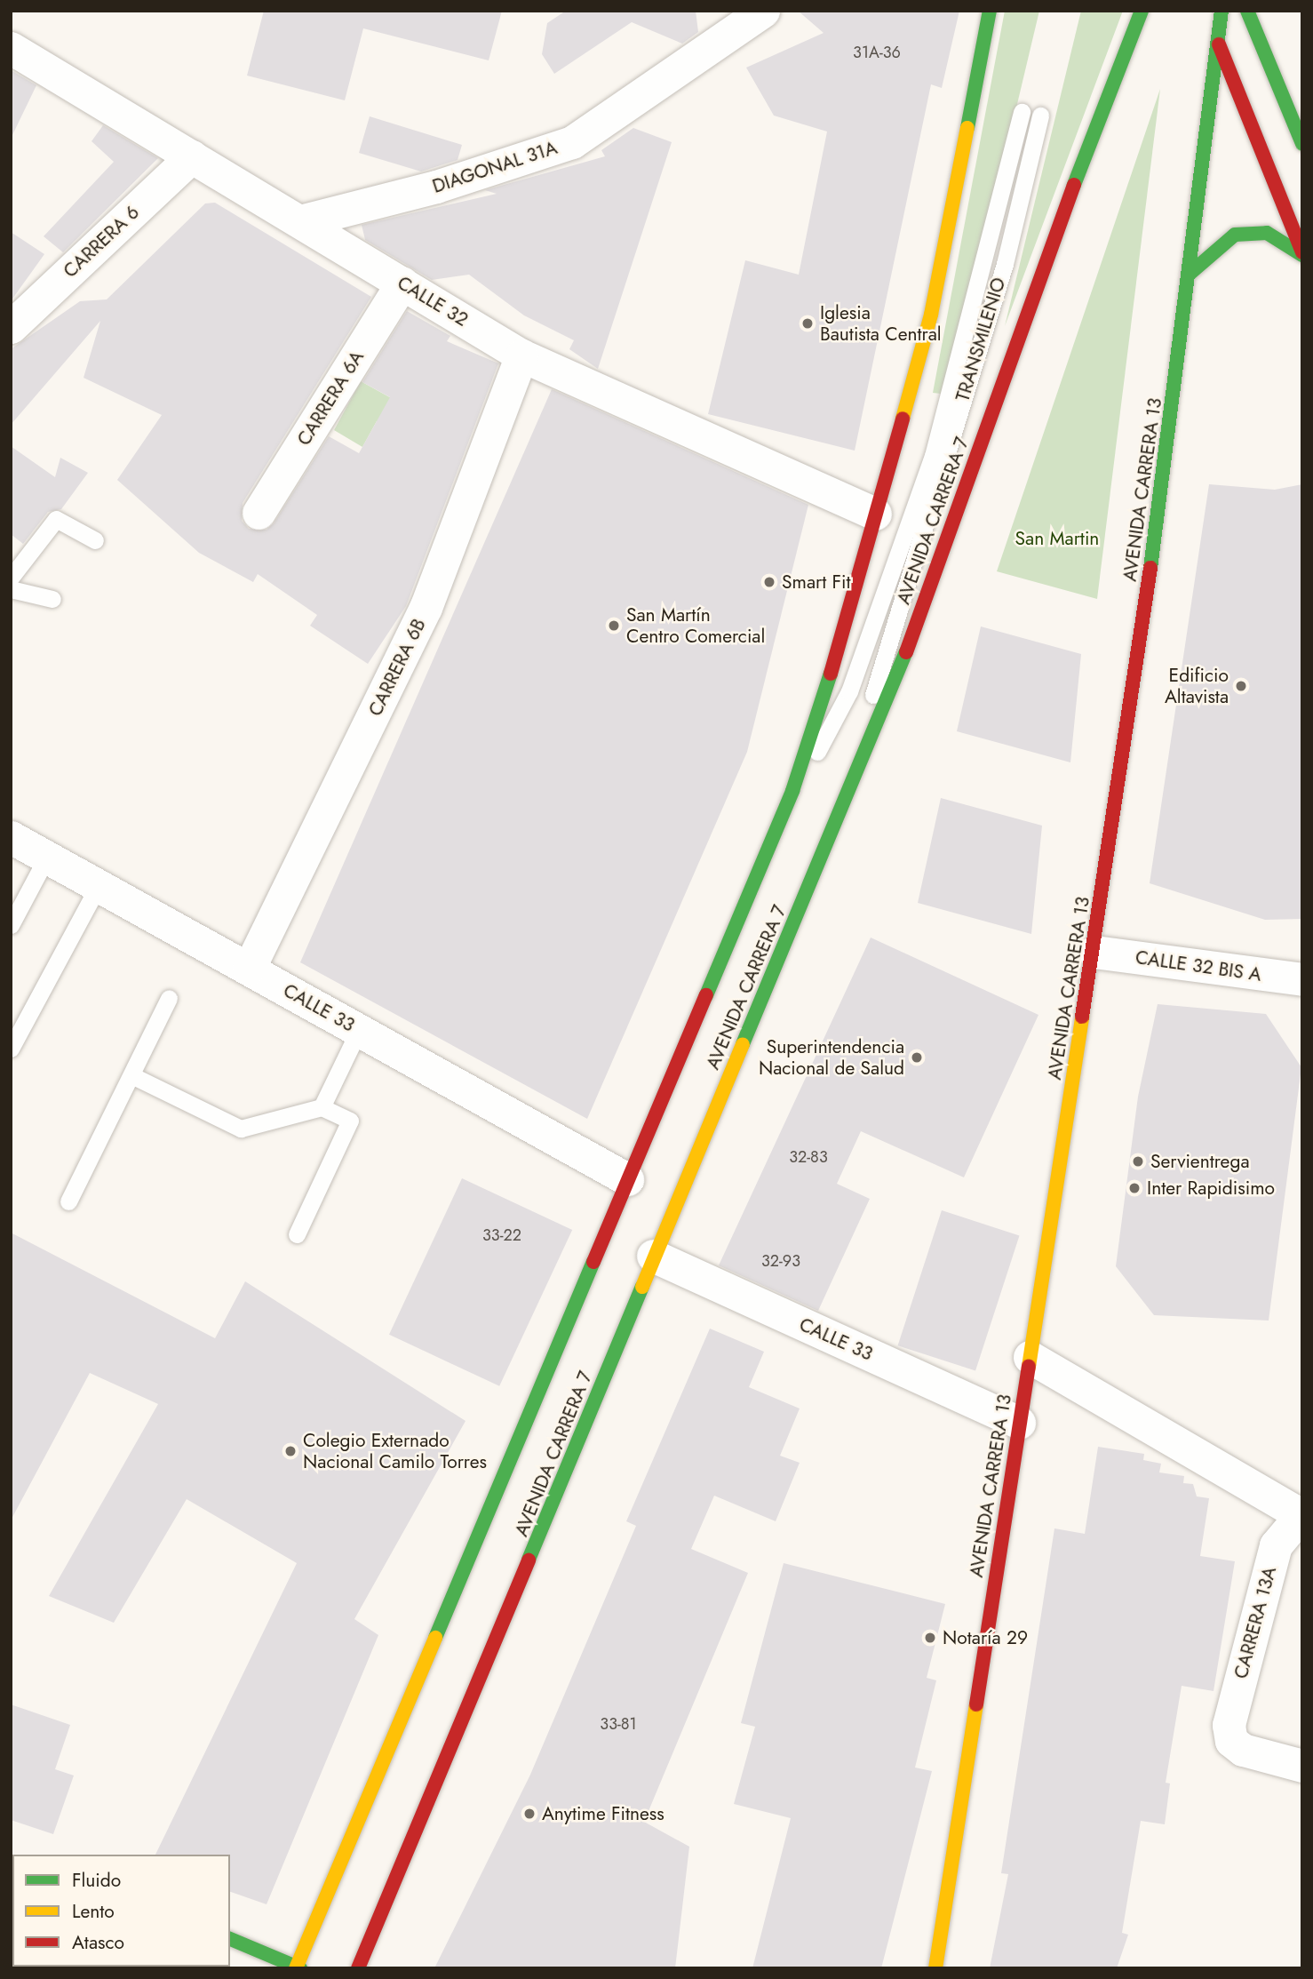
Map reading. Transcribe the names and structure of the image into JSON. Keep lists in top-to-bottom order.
{
  "streets": {
    "main road": ["AVENIDA CARRERA 13", "AVENIDA CARRERA 7"],
    "street": [
      "DIAGONAL 31A",
      "CARRERA 6",
      "CALLE 32",
      "CARRERA 6A",
      "CARRERA 6B",
      "CALLE 32 BIS A",
      "CALLE 33",
      "CARRERA 13A"
    ],
    "lane": ["TRANSMILENIO"]
  },
  "crossings": [
    ["DIAGONAL 31A", "CALLE 32"],
    ["CARRERA 6", "CALLE 32"],
    ["CALLE 32", "CARRERA 6A"],
    ["CALLE 32", "AVENIDA CARRERA 7"],
    ["CALLE 32", "CARRERA 6B"],
    ["TRANSMILENIO", "AVENIDA CARRERA 7"],
    ["AVENIDA CARRERA 13", "CALLE 32 BIS A"],
    ["AVENIDA CARRERA 13", "CALLE 33"],
    ["AVENIDA CARRERA 7", "CALLE 33"],
    ["CARRERA 6B", "CALLE 33"]
  ],
  "parks": ["San Martin"],
  "places": [
    "Iglesia Bautista Central",
    "Smart Fit",
    "San Martín Centro Comercial",
    "Edificio Altavista",
    "Superintendencia Nacional de Salud",
    "Servientrega",
    "Inter Rapidisimo",
    "Colegio Externado Nacional Camilo Torres",
    "Notaría 29",
    "Anytime Fitness"
  ],
  "house_numbers": [
    "31A-36",
    "32-83",
    "33-22",
    "32-93",
    "33-81"
  ],
  "legend": ["Fluido", "Lento", "Atasco"]
}
